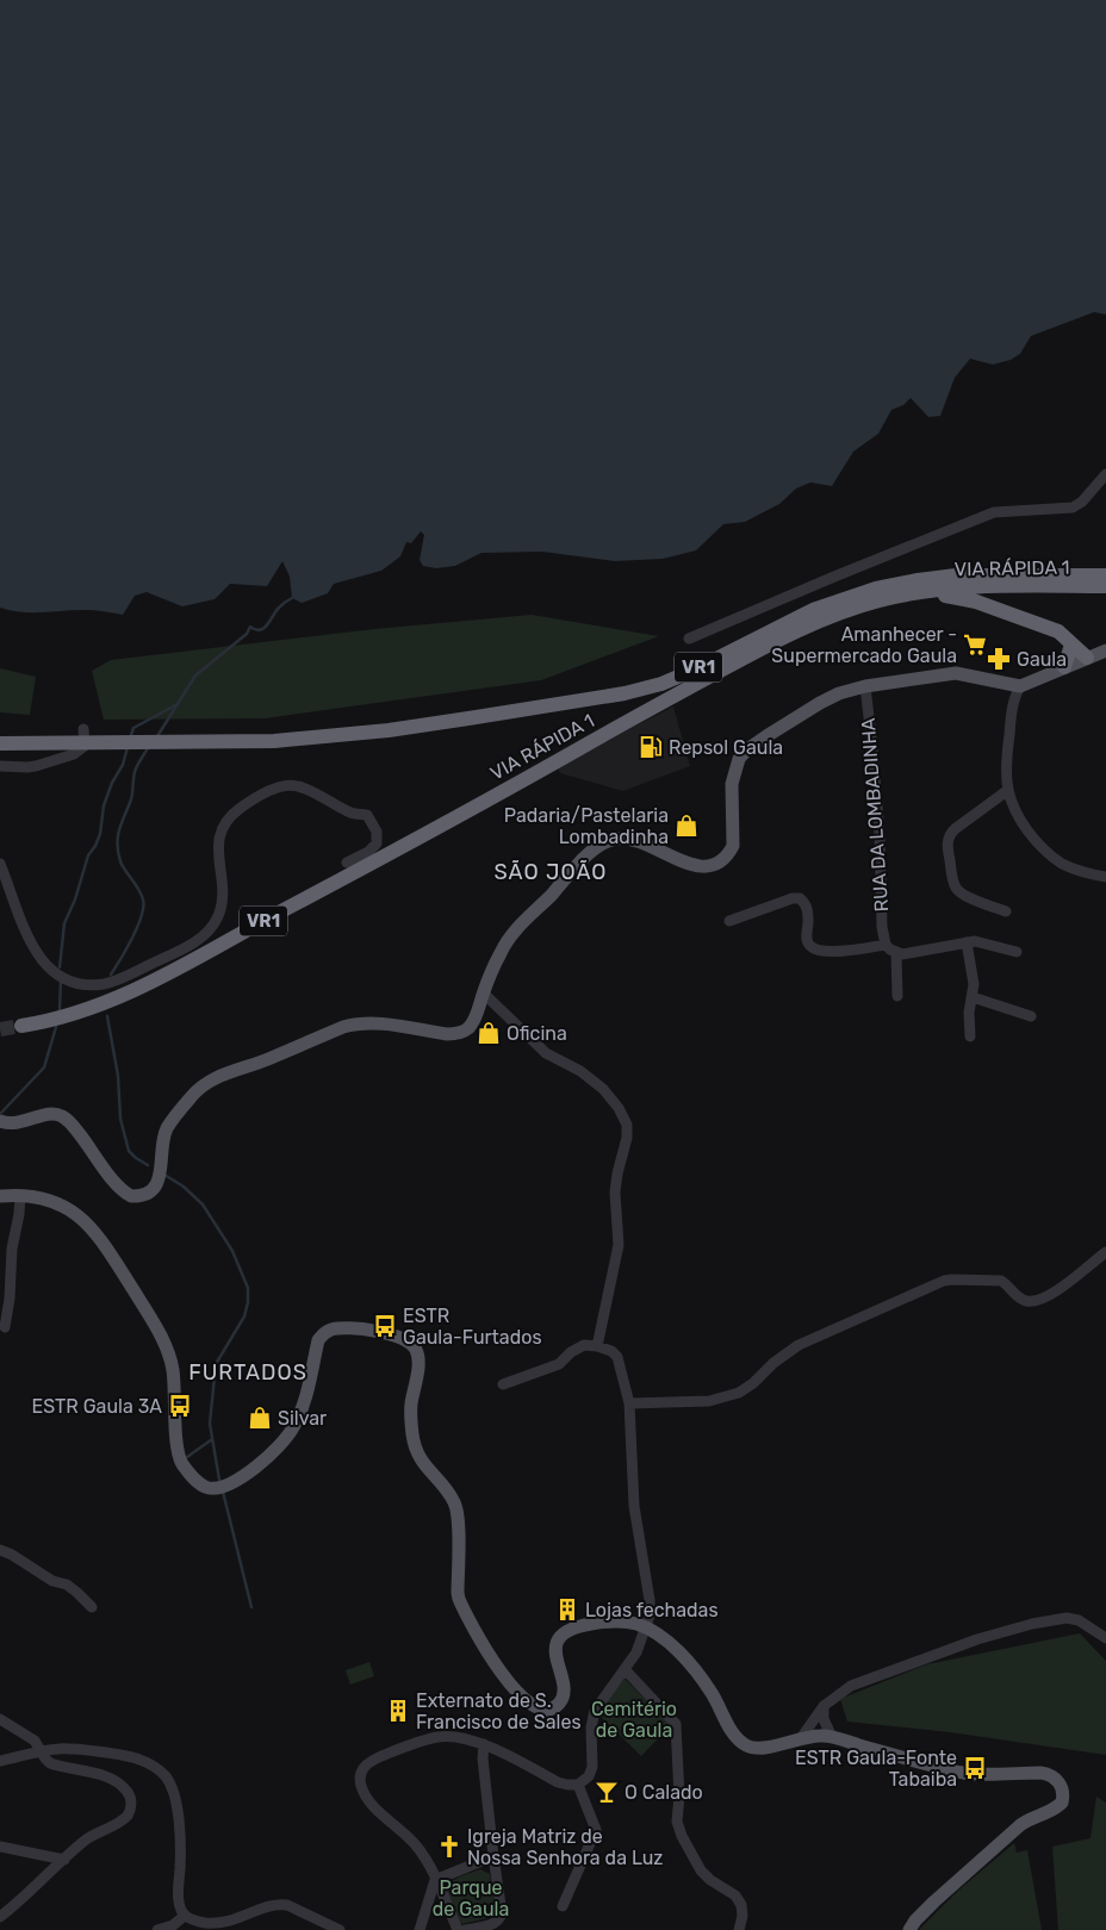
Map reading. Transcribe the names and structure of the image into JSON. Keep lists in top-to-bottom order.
{
  "streets": {
    "highway": ["VIA RÁPIDA 1", "VR1"],
    "street": ["RUA DA LOMBADINHA"]
  },
  "districts": ["SÃO JOÃO", "FURTADOS"],
  "parks": ["Cemitério de Gaula", "Parque de Gaula"],
  "places": {
    "supermarket": ["Amanhecer - Supermercado Gaula"],
    "pharmacy": ["Gaula"],
    "fuel station": ["Repsol Gaula"],
    "shop": ["Padaria/Pastelaria Lombadinha", "Oficina", "Silvar"],
    "bus stop": ["ESTR Gaula-Furtados", "ESTR Gaula 3A", "ESTR Gaula-Fonte Tabaiba"],
    "building": ["Lojas fechadas", "Externato de S. Francisco de Sales"],
    "bar": ["O Calado"],
    "church": ["Igreja Matriz de Nossa Senhora da Luz"]
  }
}
